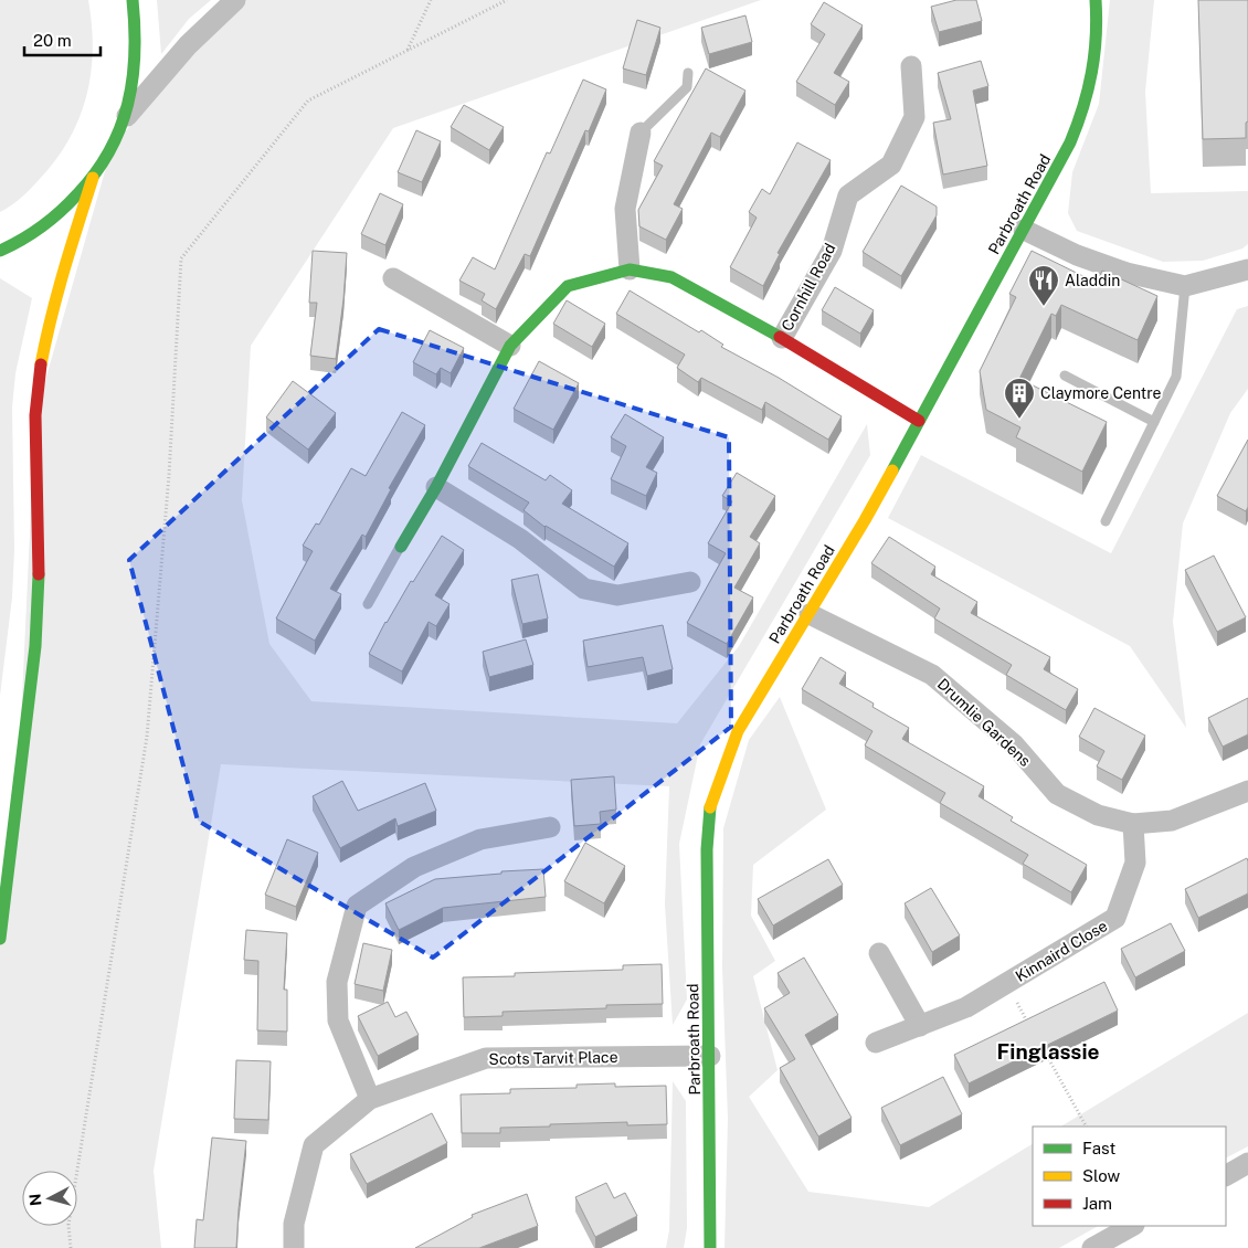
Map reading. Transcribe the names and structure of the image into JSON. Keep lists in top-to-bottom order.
{
  "streets": {
    "street": [
      "Parbroath Road",
      "Cornhill Road",
      "Drumlie Gardens",
      "Kinnaird Close",
      "Scots Tarvit Place"
    ]
  },
  "crossings": [
    ["Parbroath Road", "Cornhill Road"],
    ["Parbroath Road", "Drumlie Gardens"],
    ["Parbroath Road", "Scots Tarvit Place"],
    ["Drumlie Gardens", "Kinnaird Close"]
  ],
  "districts": ["Finglassie"],
  "places": {
    "restaurant": ["Aladdin"],
    "building": ["Claymore Centre"]
  },
  "legend": ["Fast", "Slow", "Jam"],
  "scale_bar": "20 m",
  "north": "left"
}
